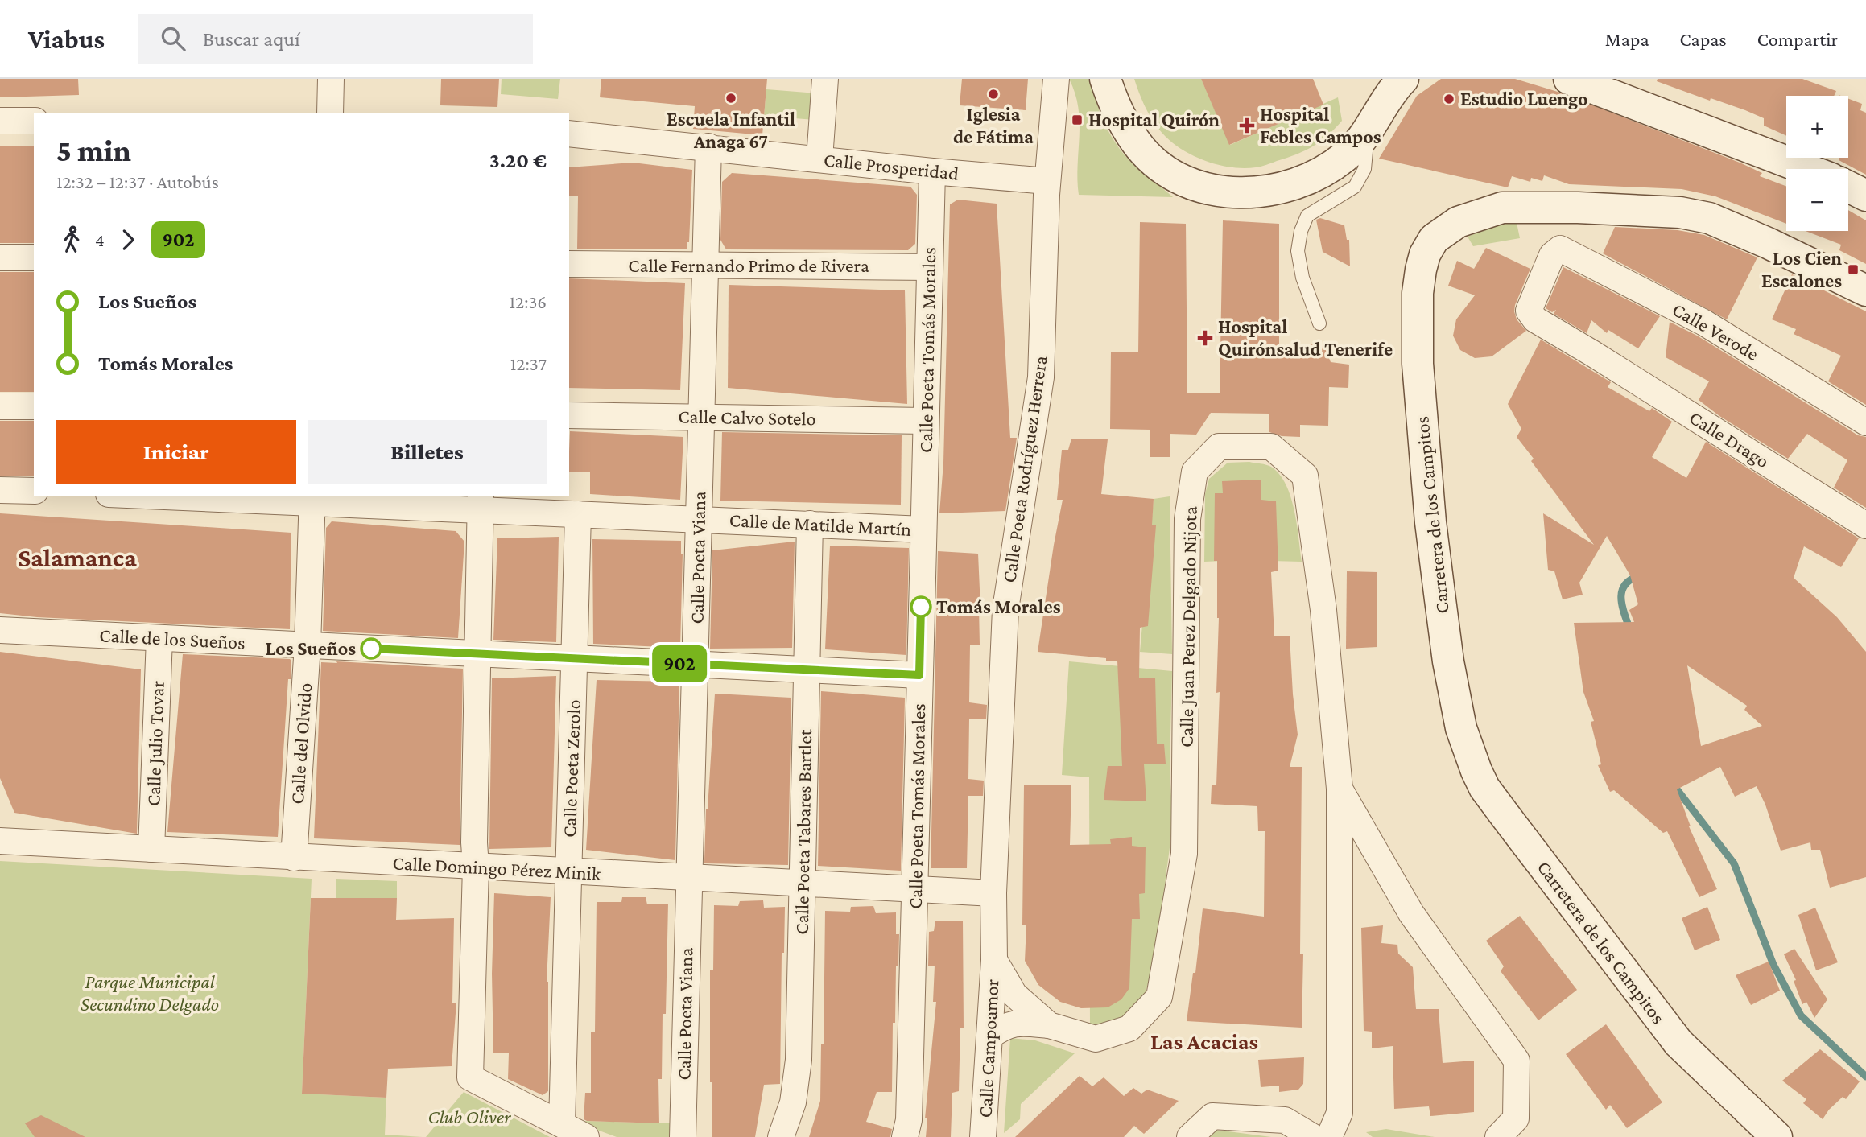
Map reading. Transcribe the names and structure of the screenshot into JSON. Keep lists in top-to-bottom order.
{
  "streets": {
    "main road": ["Carretera de los Campitos"],
    "street": [
      "Calle Prosperidad",
      "Calle Fernando Primo de Rivera",
      "Calle Verode",
      "Calle Poeta Tomás Morales",
      "Calle Calvo Sotelo",
      "Calle Drago",
      "Calle Poeta Rodríguez Herrera",
      "Calle de Matilde Martín",
      "Calle Poeta Viana",
      "Calle Juan Perez Delgado Nijota",
      "Calle de los Sueños",
      "Calle Julio Tovar",
      "Calle del Olvido",
      "Calle Poeta Zerolo",
      "Calle Poeta Tabares Bartlet",
      "Calle Domingo Pérez Minik",
      "Calle Campoamor"
    ]
  },
  "crossings": [
    ["Calle Prosperidad", "Calle Poeta Tomás Morales"],
    ["Calle Prosperidad", "Calle Poeta Rodríguez Herrera"],
    ["Calle Prosperidad", "Calle Poeta Viana"],
    ["Calle Fernando Primo de Rivera", "Calle Poeta Tomás Morales"],
    ["Calle Fernando Primo de Rivera", "Calle Poeta Viana"],
    ["Calle Verode", "Calle Drago"],
    ["Calle Poeta Tomás Morales", "Calle Calvo Sotelo"],
    ["Calle Poeta Tomás Morales", "Calle de Matilde Martín"],
    ["Calle Poeta Tomás Morales", "Calle de los Sueños"],
    ["Calle Poeta Tomás Morales", "Calle Domingo Pérez Minik"],
    ["Calle Calvo Sotelo", "Calle Poeta Viana"],
    ["Calle Poeta Rodríguez Herrera", "Calle Juan Perez Delgado Nijota"],
    ["Calle Poeta Rodríguez Herrera", "Calle Domingo Pérez Minik"],
    ["Calle Poeta Rodríguez Herrera", "Calle Campoamor"],
    ["Calle de Matilde Martín", "Calle Poeta Viana"],
    ["Calle de Matilde Martín", "Calle del Olvido"],
    ["Calle de Matilde Martín", "Calle Poeta Zerolo"],
    ["Calle de Matilde Martín", "Calle Poeta Tabares Bartlet"],
    ["Calle Poeta Viana", "Calle de los Sueños"],
    ["Calle Poeta Viana", "Calle Domingo Pérez Minik"],
    ["Calle Juan Perez Delgado Nijota", "Calle Campoamor"],
    ["Calle de los Sueños", "Calle Julio Tovar"],
    ["Calle de los Sueños", "Calle del Olvido"],
    ["Calle de los Sueños", "Calle Poeta Zerolo"],
    ["Calle de los Sueños", "Calle Poeta Tabares Bartlet"],
    ["Calle Julio Tovar", "Calle Domingo Pérez Minik"],
    ["Calle del Olvido", "Calle Domingo Pérez Minik"],
    ["Calle Poeta Zerolo", "Calle Domingo Pérez Minik"],
    ["Calle Poeta Tabares Bartlet", "Calle Domingo Pérez Minik"]
  ],
  "districts": ["Salamanca", "Las Acacias"],
  "parks": ["Parque Municipal Secundino Delgado", "Club Oliver"],
  "places": {
    "other": [
      "Iglesia de Fátima",
      "Escuela Infantil Anaga 67",
      "Estudio Luengo",
      "Tomás Morales",
      "Los Sueños"
    ],
    "transit": ["Hospital Quirón", "Los Cien Escalones"],
    "health": ["Hospital Febles Campos", "Hospital Quirónsalud Tenerife"]
  },
  "lines": ["bus line 902"],
  "page": {
    "header": "Viabus",
    "search": "Buscar aquí",
    "nav": ["Mapa", "Capas", "Compartir"],
    "on_map": "902",
    "map_buttons": ["+", "−"],
    "heading": ["5 min", "12:32 – 12:37 · Autobús", "3.20 €"],
    "legs": ["4", "902"],
    "list": [
      {
        "name": "Los Sueños",
        "value": "12:36"
      },
      {
        "name": "Tomás Morales",
        "value": "12:37"
      }
    ],
    "buttons": ["Iniciar", "Billetes"]
  }
}
